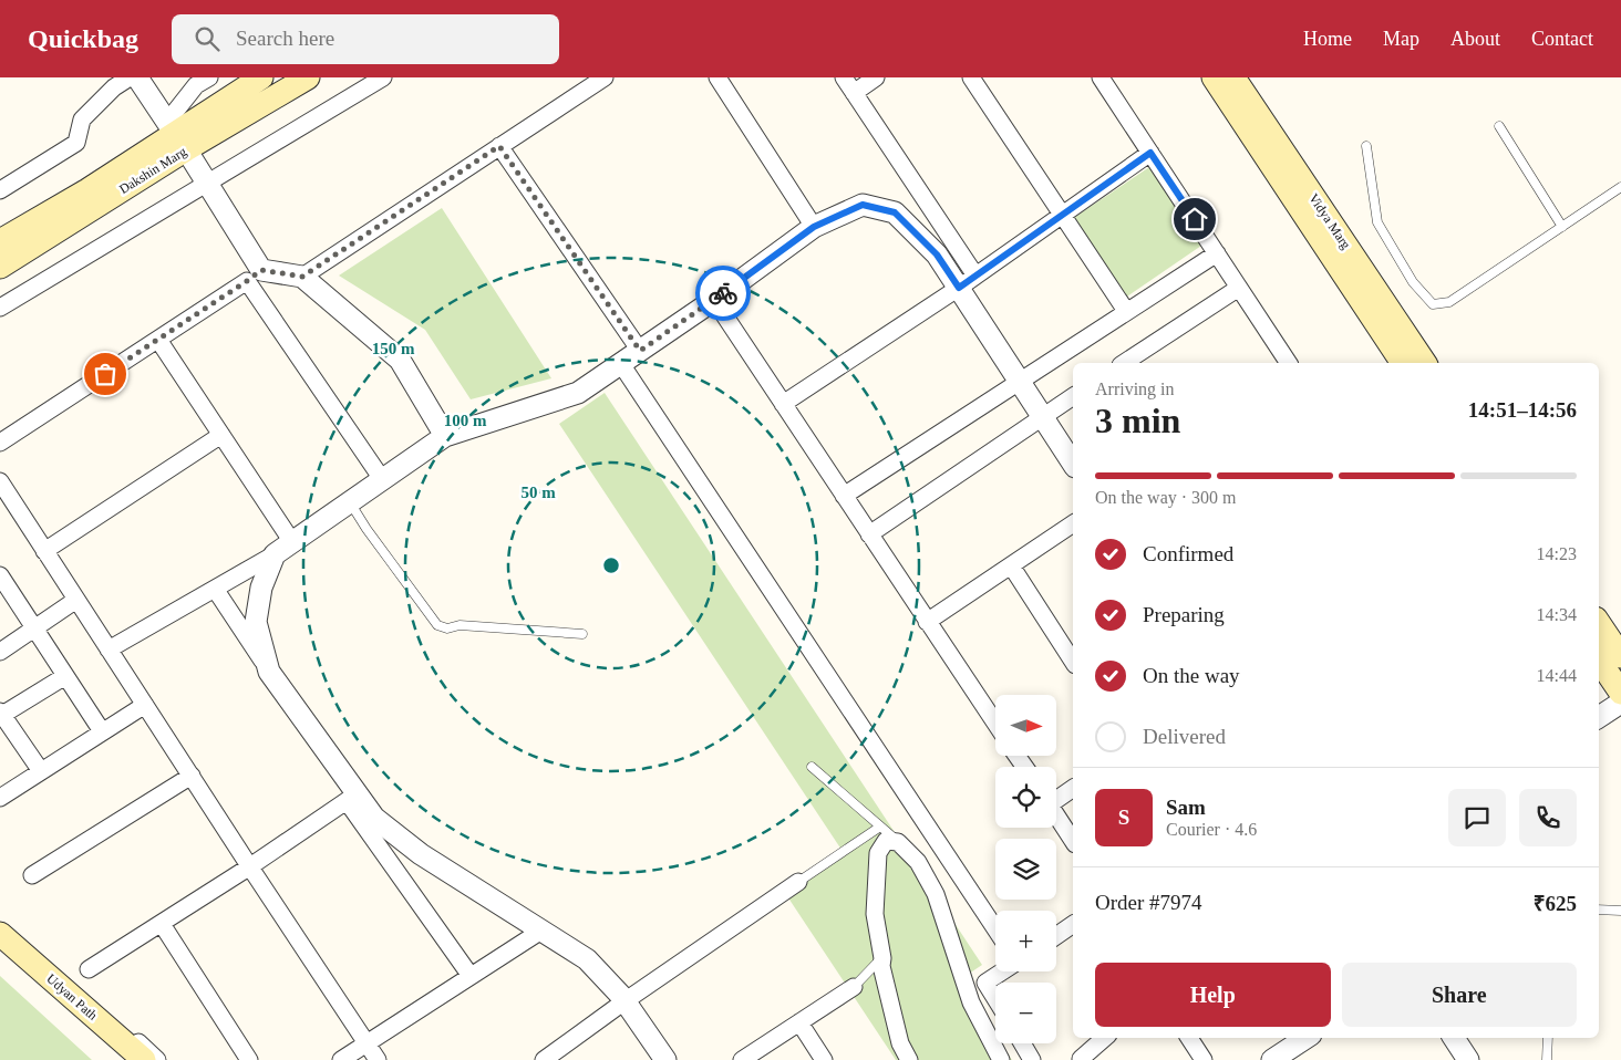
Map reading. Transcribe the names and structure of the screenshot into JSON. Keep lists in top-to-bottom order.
{
  "streets": {
    "main road": ["Dakshin Marg", "Vidya Marg", "Udyan Path"]
  },
  "north": "right",
  "page": {
    "header": "Quickbag",
    "search": "Search here",
    "nav": [
      "Home",
      "Map",
      "About",
      "Contact"
    ],
    "heading": ["3 min", "Arriving in", "14:51–14:56"],
    "panel": [
      "Sam",
      "Courier · 4.6",
      "Order #7974",
      "₹625"
    ],
    "bar": "On the way · 300 m",
    "list": [
      ["Confirmed", "14:23"],
      ["Preparing", "14:34"],
      ["On the way", "14:44"],
      "Delivered"
    ],
    "map_buttons": ["+", "−"],
    "round": "S",
    "buttons": ["Help", "Share"]
  },
  "rings": ["150 m", "100 m", "50 m"]
}
